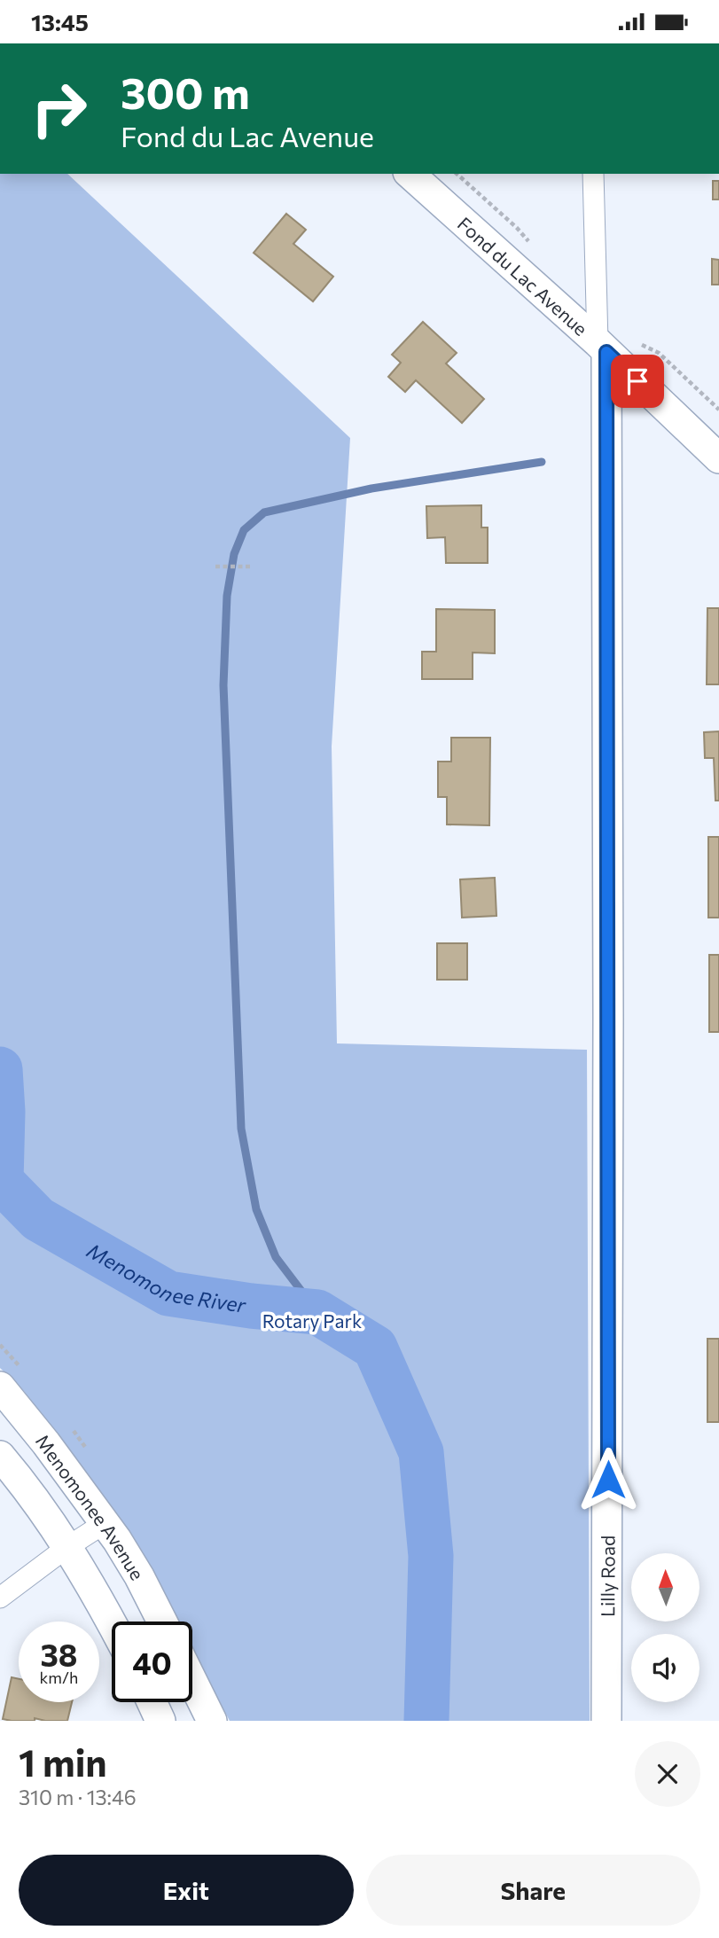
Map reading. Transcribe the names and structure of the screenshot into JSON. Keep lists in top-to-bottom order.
{
  "streets": {
    "street": ["Fond du Lac Avenue", "Menomonee Avenue", "Lilly Road"]
  },
  "crossings": [
    ["Fond du Lac Avenue", "Lilly Road"]
  ],
  "water": ["Menomonee River"],
  "parks": ["Rotary Park"],
  "north": "top",
  "page": {
    "status": "13:45",
    "turn": ["300 m", "Fond du Lac Avenue"],
    "speed": "38 km/h",
    "limit": "40",
    "heading": ["1 min", "310 m · 13:46"],
    "buttons": ["Exit", "Share"]
  }
}
